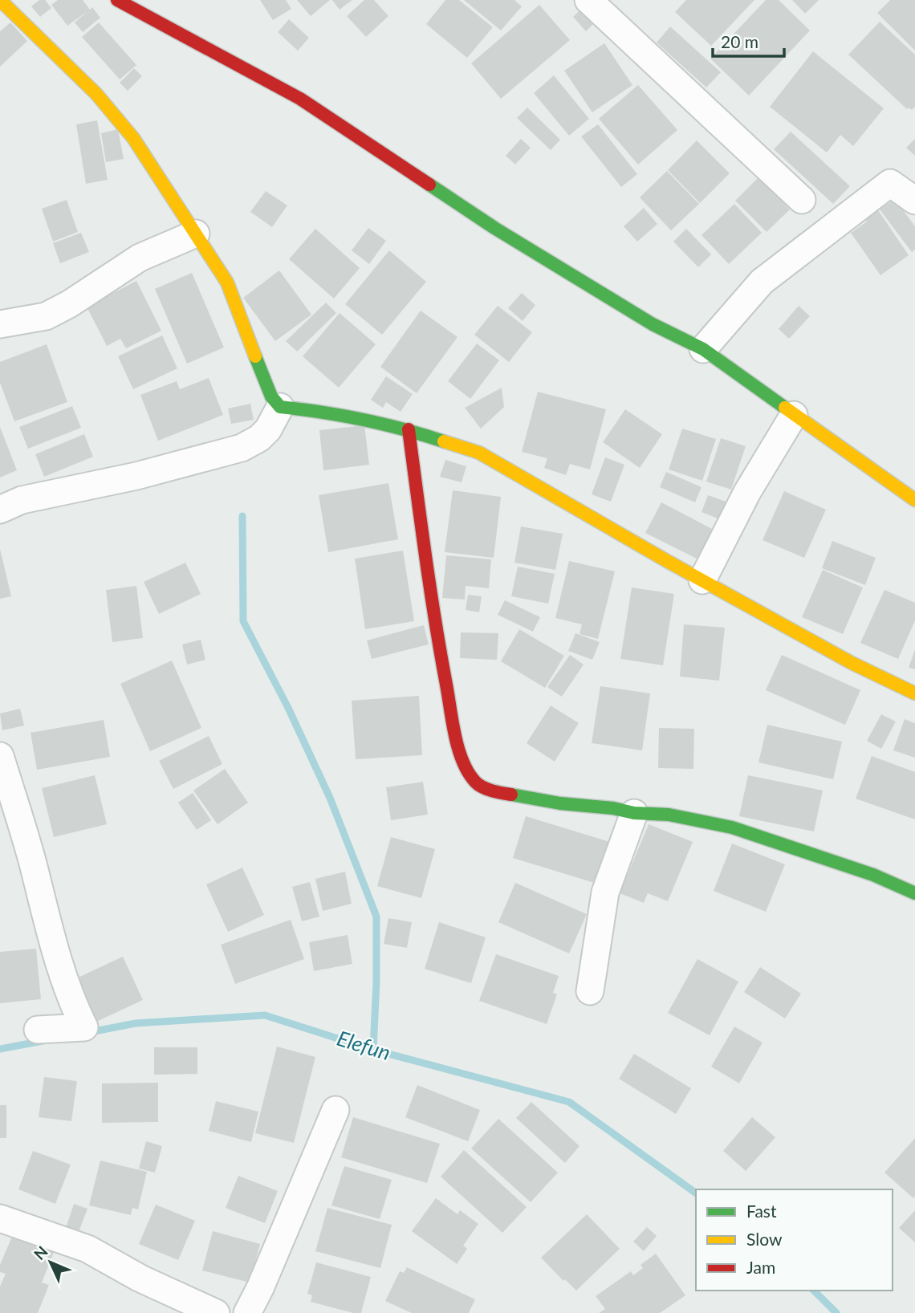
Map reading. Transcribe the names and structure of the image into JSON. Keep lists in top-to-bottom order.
{
  "water": ["Elefun"],
  "legend": ["Fast", "Slow", "Jam"],
  "scale_bar": "20 m",
  "north": "top left"
}
